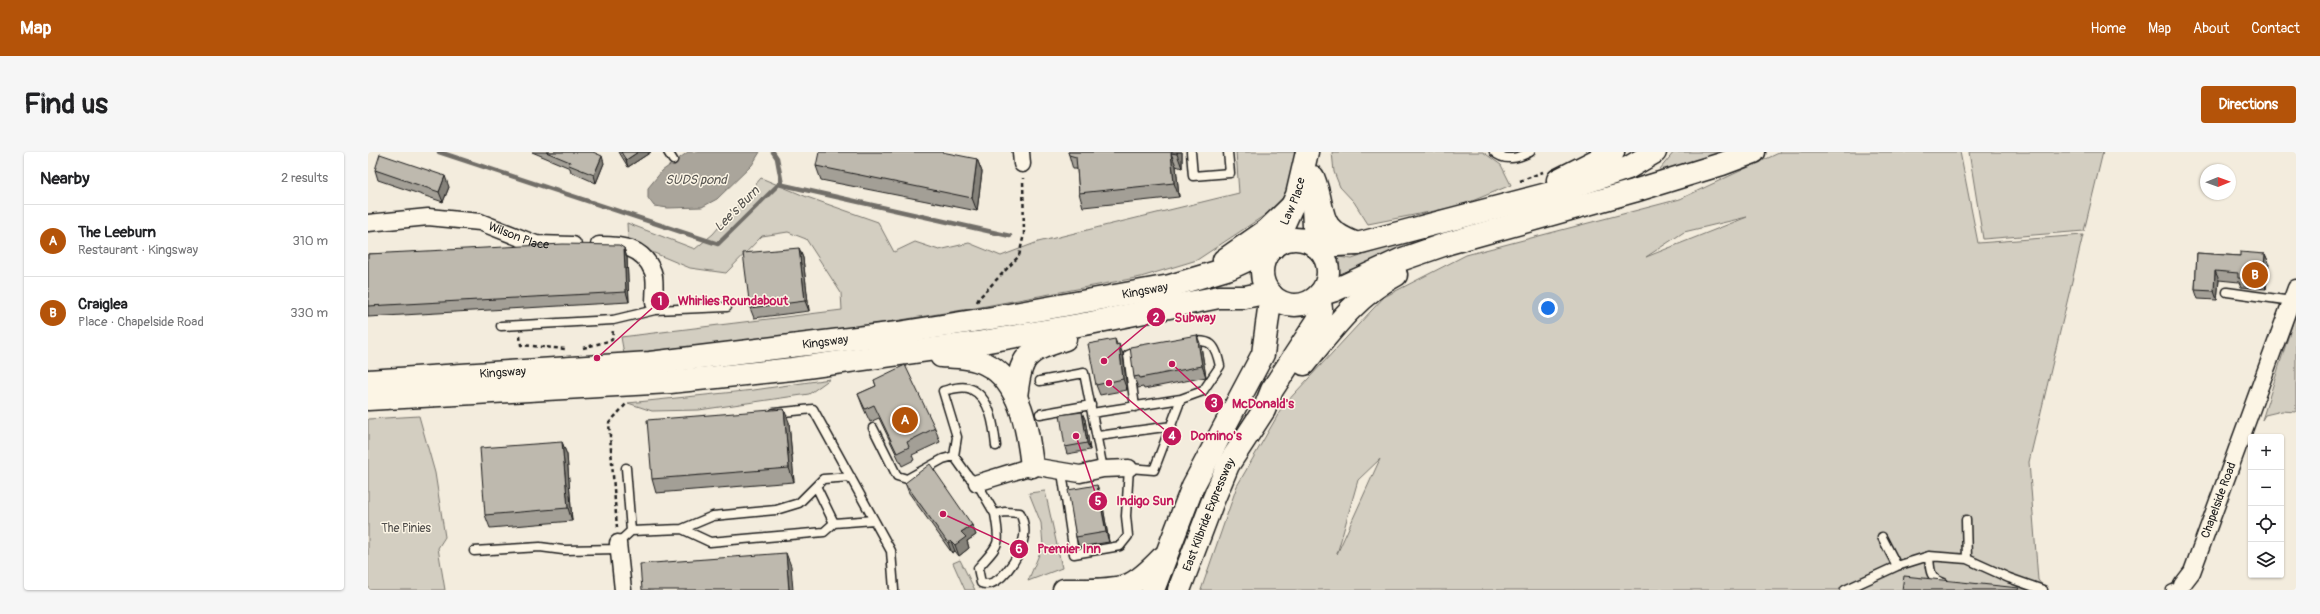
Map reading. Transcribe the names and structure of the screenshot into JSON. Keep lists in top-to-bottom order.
{
  "streets": {
    "main road": ["Law Place", "Kingsway", "East Kilbride Expressway"],
    "street": ["Wilson Place", "Chapelside Road"]
  },
  "crossings": [
    ["Law Place", "Kingsway"],
    ["Law Place", "East Kilbride Expressway"],
    ["Kingsway", "East Kilbride Expressway"]
  ],
  "water": ["SUDS pond", "Lee's Burn"],
  "parks": ["The Pinies"],
  "places": [
    "Whirlies Roundabout",
    "Subway",
    "McDonald's",
    "Domino's",
    "Indigo Sun",
    "Premier Inn"
  ],
  "north": "right",
  "page": {
    "header": "Map",
    "nav": [
      "Home",
      "Map",
      "About",
      "Contact"
    ],
    "buttons": "Directions",
    "title": "Find us",
    "heading": ["Nearby", "2 results"],
    "list": [
      {
        "mark": "A",
        "name": "The Leeburn",
        "note": "Restaurant · Kingsway",
        "value": "310 m"
      },
      {
        "mark": "B",
        "name": "Craiglea",
        "note": "Place · Chapelside Road",
        "value": "330 m"
      }
    ],
    "pins": ["B", "A"],
    "map_buttons": ["+", "−"]
  }
}
